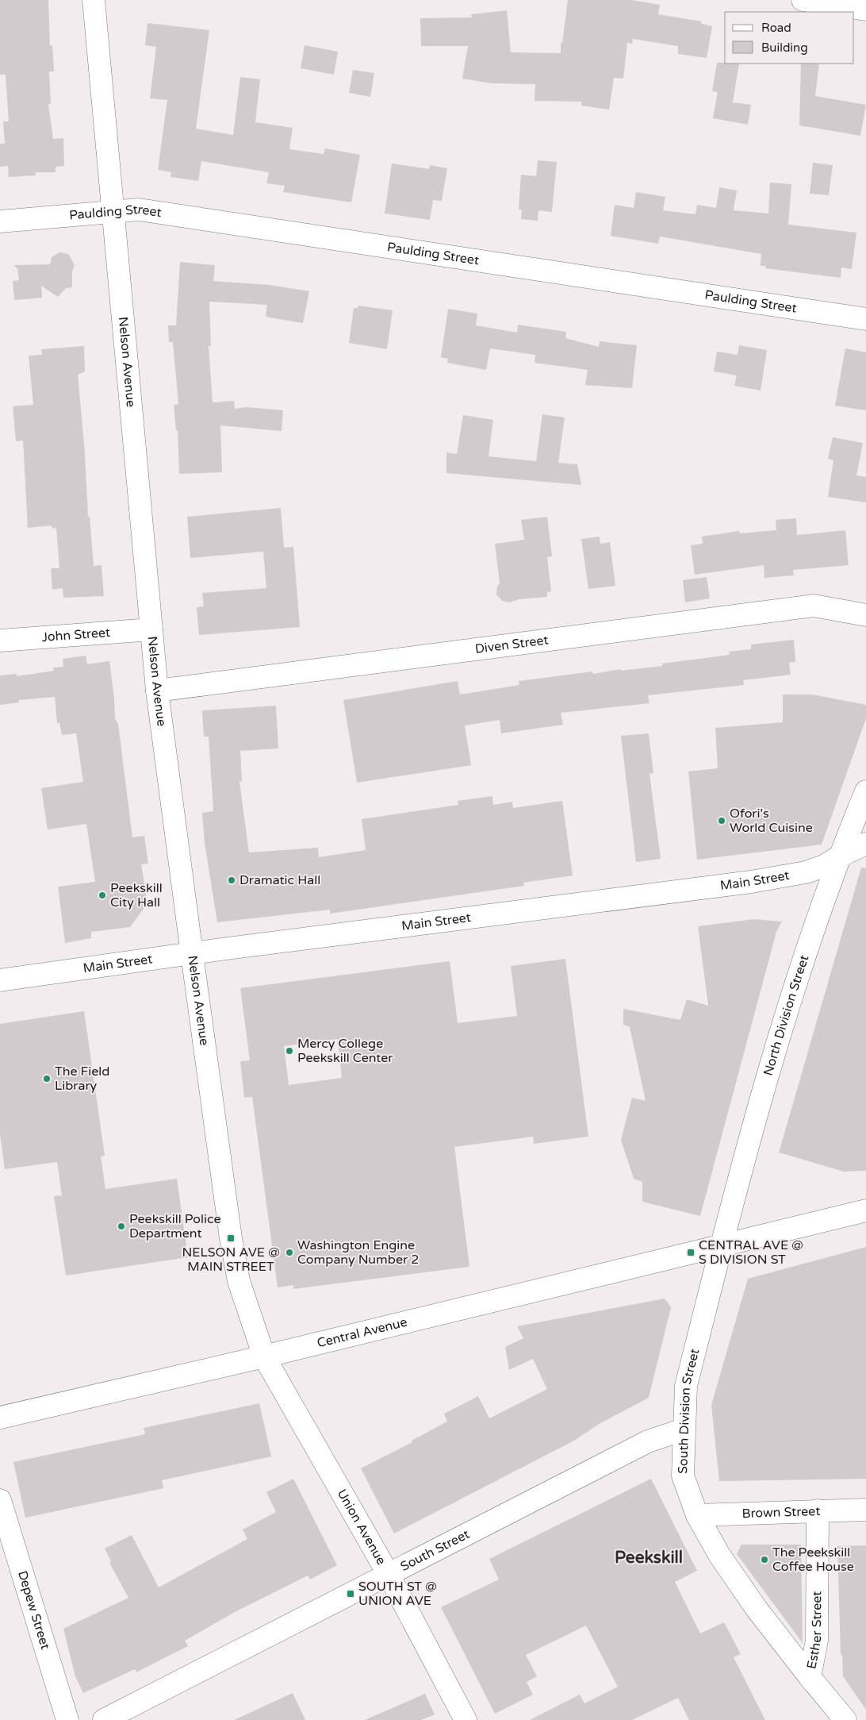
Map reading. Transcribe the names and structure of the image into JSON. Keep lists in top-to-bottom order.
{
  "streets": {
    "street": [
      "Paulding Street",
      "Nelson Avenue",
      "John Street",
      "Diven Street",
      "Main Street",
      "North Division Street",
      "Central Avenue",
      "South Division Street",
      "Brown Street",
      "Union Avenue",
      "South Street",
      "Depew Street",
      "Esther Street"
    ]
  },
  "crossings": [
    ["Paulding Street", "Nelson Avenue"],
    ["Nelson Avenue", "John Street"],
    ["Nelson Avenue", "Diven Street"],
    ["Nelson Avenue", "Main Street"],
    ["Nelson Avenue", "Central Avenue"],
    ["Nelson Avenue", "Union Avenue"],
    ["Main Street", "North Division Street"],
    ["North Division Street", "Central Avenue"],
    ["North Division Street", "South Division Street"],
    ["Central Avenue", "South Division Street"],
    ["Central Avenue", "Union Avenue"],
    ["South Division Street", "Brown Street"],
    ["South Division Street", "South Street"],
    ["South Division Street", "Esther Street"],
    ["Brown Street", "Esther Street"],
    ["Union Avenue", "South Street"]
  ],
  "districts": ["Peekskill"],
  "places": {
    "other": [
      "Ofori's World Cuisine",
      "Dramatic Hall",
      "Peekskill City Hall",
      "Mercy College Peekskill Center",
      "The Field Library",
      "Peekskill Police Department",
      "Washington Engine Company Number 2",
      "The Peekskill Coffee House"
    ],
    "transit": ["NELSON AVE @ MAIN STREET", "CENTRAL AVE @ S DIVISION ST", "SOUTH ST @ UNION AVE"]
  },
  "legend": ["Road", "Building"]
}
